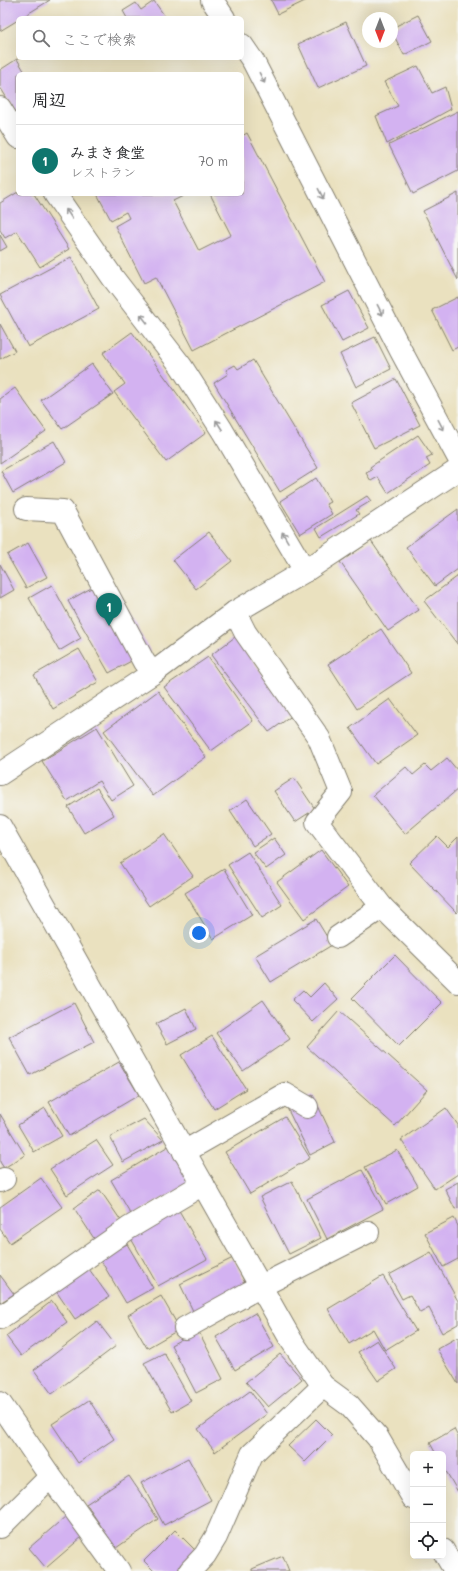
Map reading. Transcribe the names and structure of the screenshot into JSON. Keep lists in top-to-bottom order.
{
  "north": "bottom",
  "page": {
    "search": "ここで検索",
    "heading": "周辺",
    "list": [
      {
        "mark": "1",
        "name": "みまき食堂",
        "note": "レストラン",
        "value": "70 m"
      }
    ],
    "pins": "1",
    "map_buttons": ["+", "−"]
  }
}
